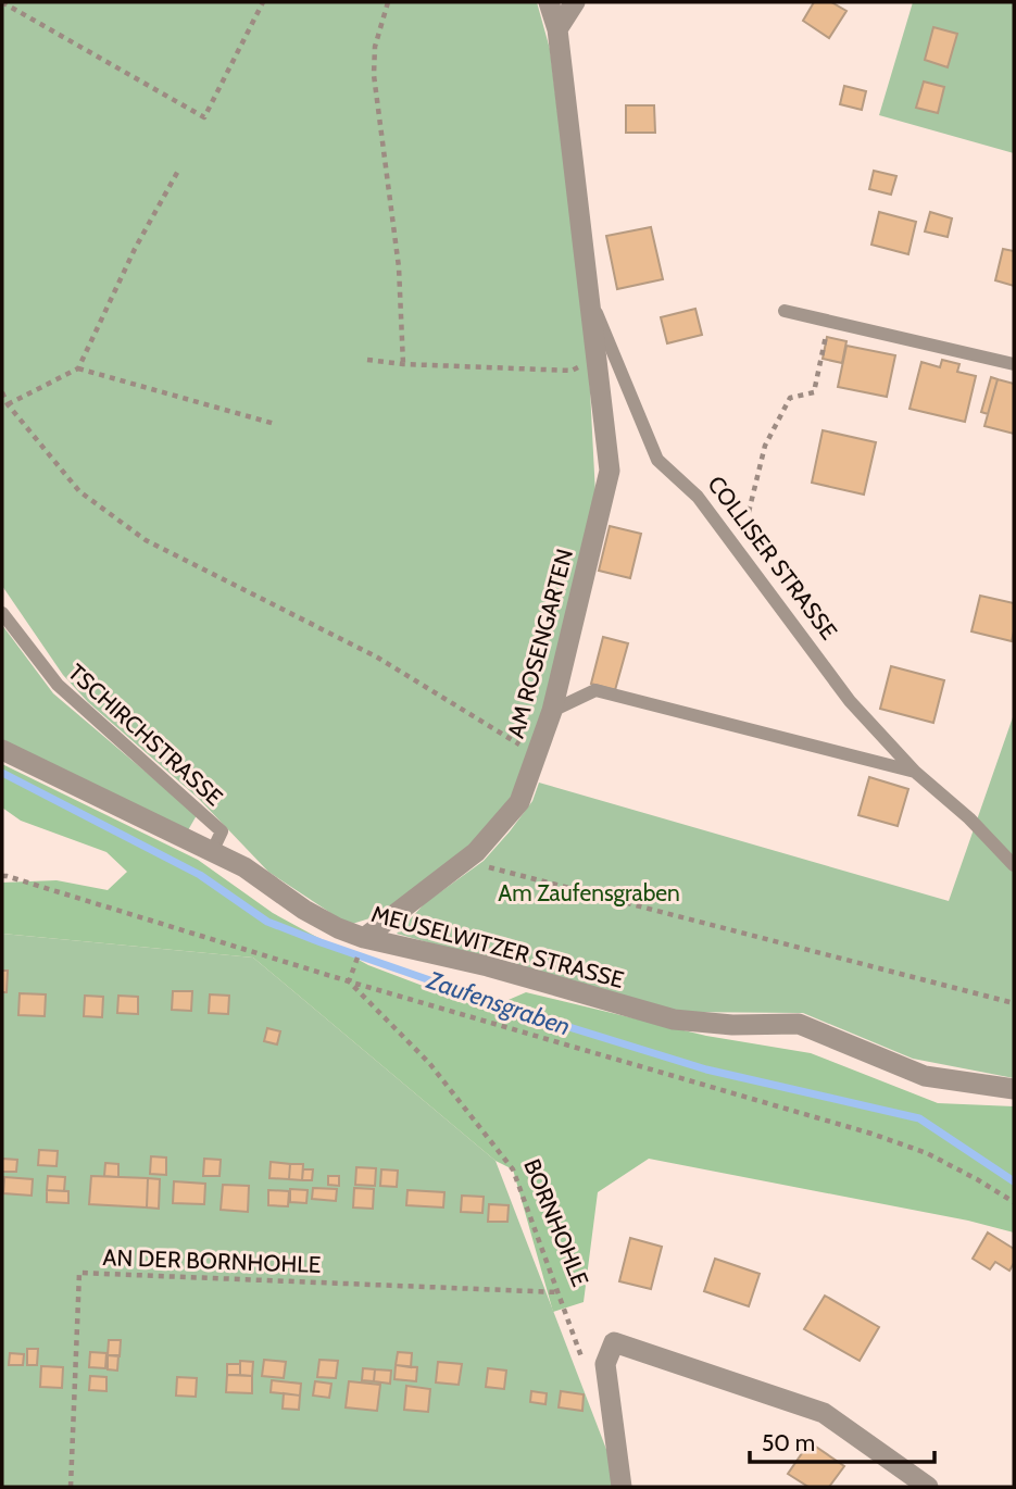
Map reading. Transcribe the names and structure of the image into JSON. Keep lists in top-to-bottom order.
{
  "streets": {
    "street": ["COLLISER STRASSE", "AM ROSENGARTEN", "MEUSELWITZER STRASSE"],
    "lane": ["TSCHIRCHSTRASSE"],
    "path": ["BORNHOHLE", "AN DER BORNHOHLE"]
  },
  "crossings": [
    ["COLLISER STRASSE", "AM ROSENGARTEN"],
    ["AM ROSENGARTEN", "MEUSELWITZER STRASSE"],
    ["TSCHIRCHSTRASSE", "MEUSELWITZER STRASSE"],
    ["BORNHOHLE", "AN DER BORNHOHLE"]
  ],
  "water": ["Zaufensgraben"],
  "parks": ["Am Zaufensgraben"],
  "scale_bar": "50 m"
}
